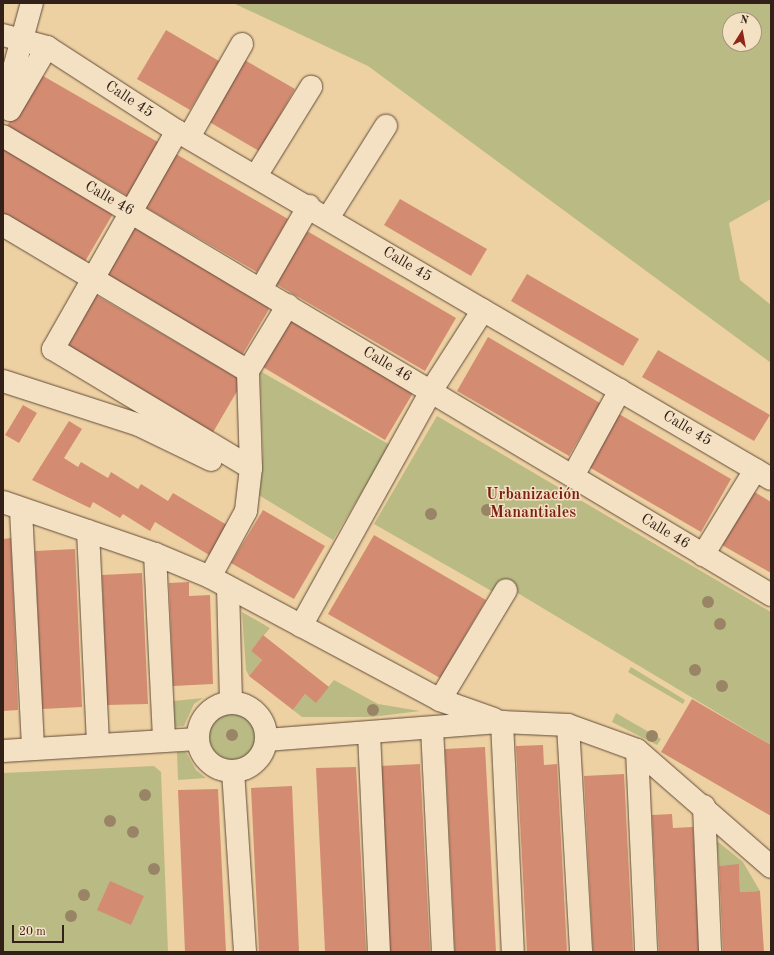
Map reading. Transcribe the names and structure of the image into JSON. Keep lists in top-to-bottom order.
{
  "streets": {
    "street": ["Calle 45", "Calle 46"]
  },
  "districts": ["Urbanización Manantiales"],
  "scale_bar": "20 m",
  "north": "top"
}
